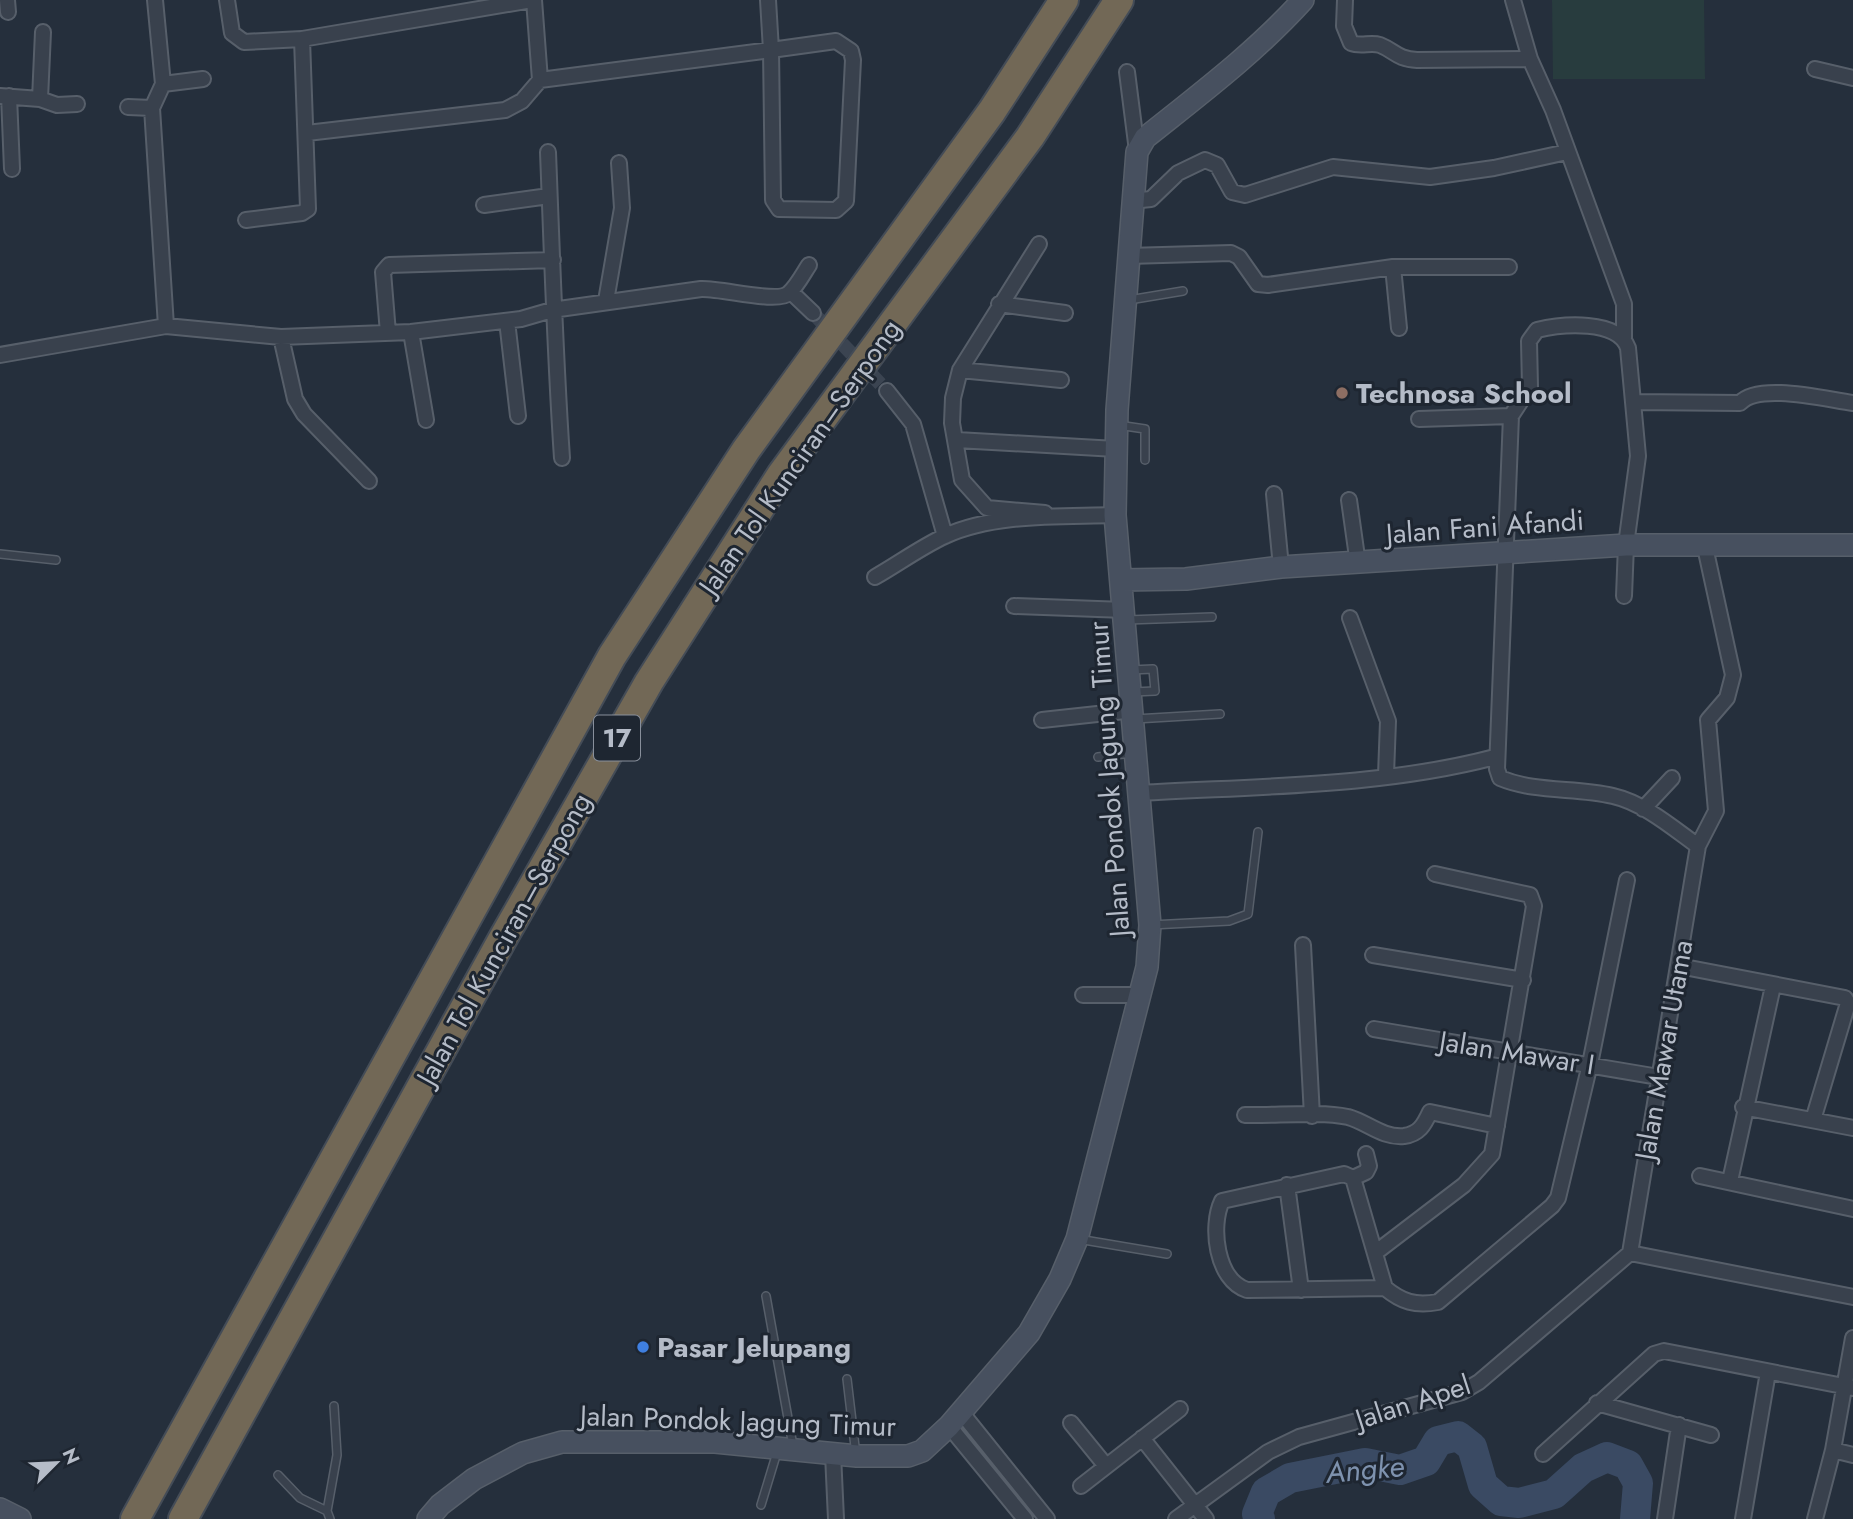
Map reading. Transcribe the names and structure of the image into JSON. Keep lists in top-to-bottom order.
{
  "streets": {
    "highway": ["Jalan Tol Kunciran–Serpong", "17"],
    "street": [
      "Jalan Fani Afandi",
      "Jalan Pondok Jagung Timur",
      "Jalan Mawar Utama",
      "Jalan Mawar I",
      "Jalan Apel"
    ]
  },
  "crossings": [
    ["Jalan Fani Afandi", "Jalan Pondok Jagung Timur"],
    ["Jalan Fani Afandi", "Jalan Mawar Utama"],
    ["Jalan Mawar Utama", "Jalan Mawar I"],
    ["Jalan Mawar Utama", "Jalan Apel"]
  ],
  "water": ["Angke"],
  "places": ["Technosa School", "Pasar Jelupang"],
  "north": "top right"
}
